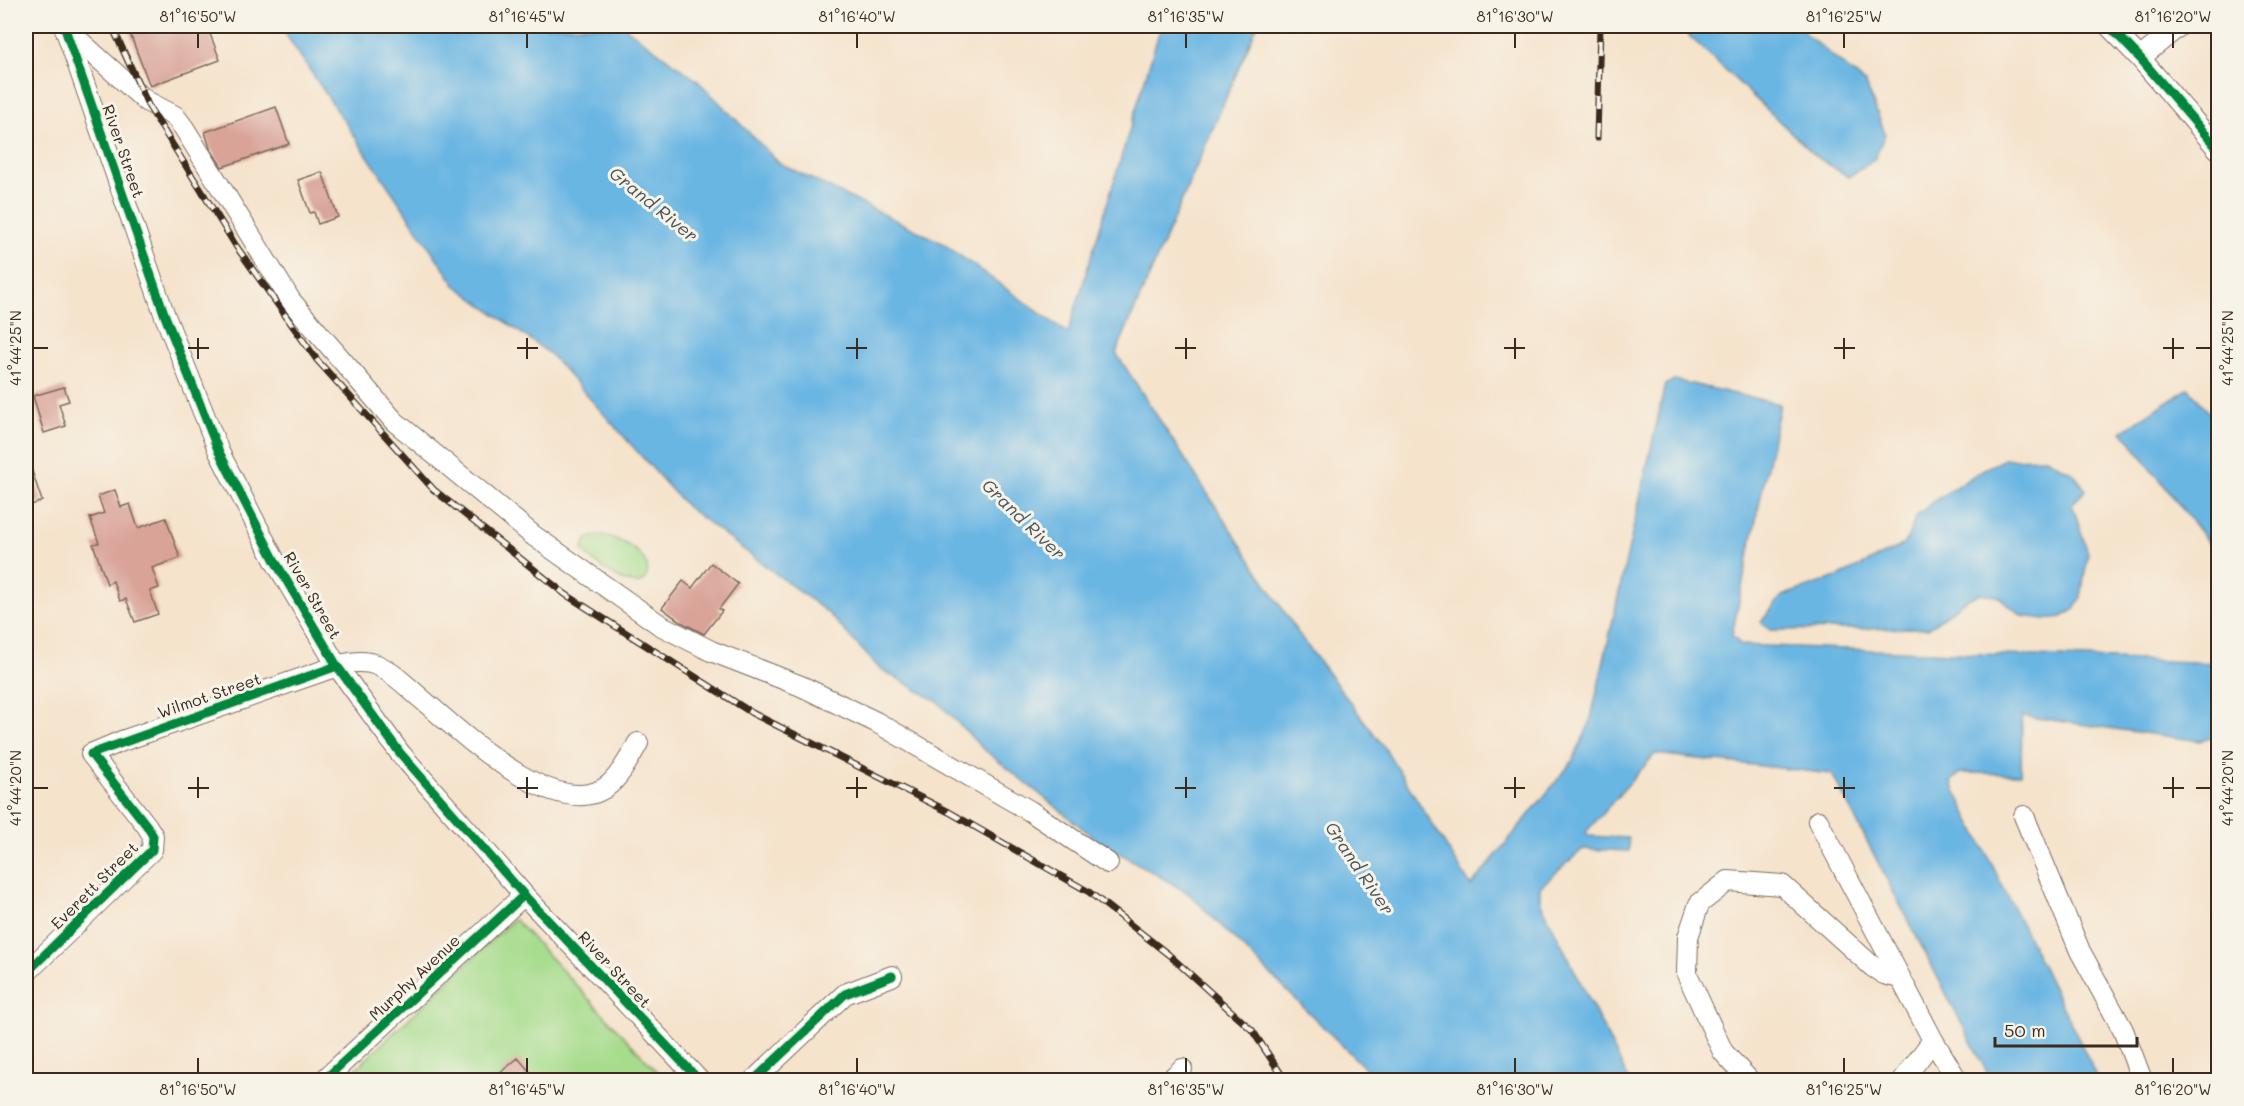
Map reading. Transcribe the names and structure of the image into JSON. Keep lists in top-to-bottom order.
{
  "streets": {
    "street": [
      "River Street",
      "Wilmot Street",
      "Everett Street",
      "Murphy Avenue"
    ]
  },
  "crossings": [
    ["River Street", "Wilmot Street"],
    ["River Street", "Murphy Avenue"],
    ["Wilmot Street", "Everett Street"]
  ],
  "water": ["Grand River"],
  "scale_bar": "50 m",
  "coordinates": [
    "81°16'50\"W",
    "81°16'45\"W",
    "81°16'40\"W",
    "81°16'35\"W",
    "81°16'30\"W",
    "81°16'25\"W",
    "81°16'20\"W",
    "41°44'25\"N",
    "41°44'20\"N"
  ]
}
